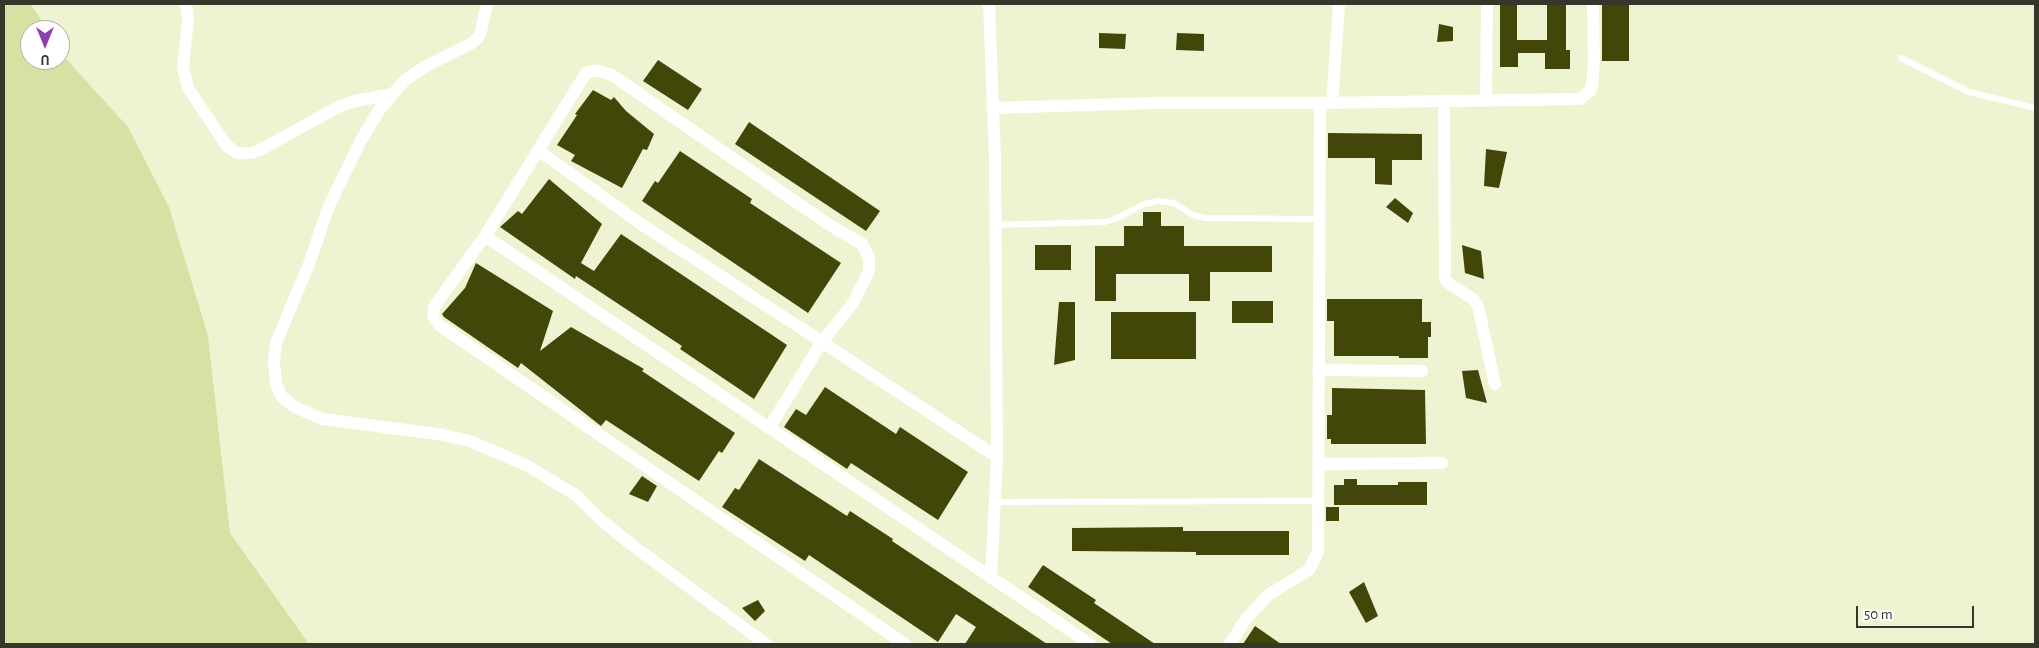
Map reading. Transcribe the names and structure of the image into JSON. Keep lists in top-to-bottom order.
{
  "scale_bar": "50 m",
  "north": "bottom"
}
